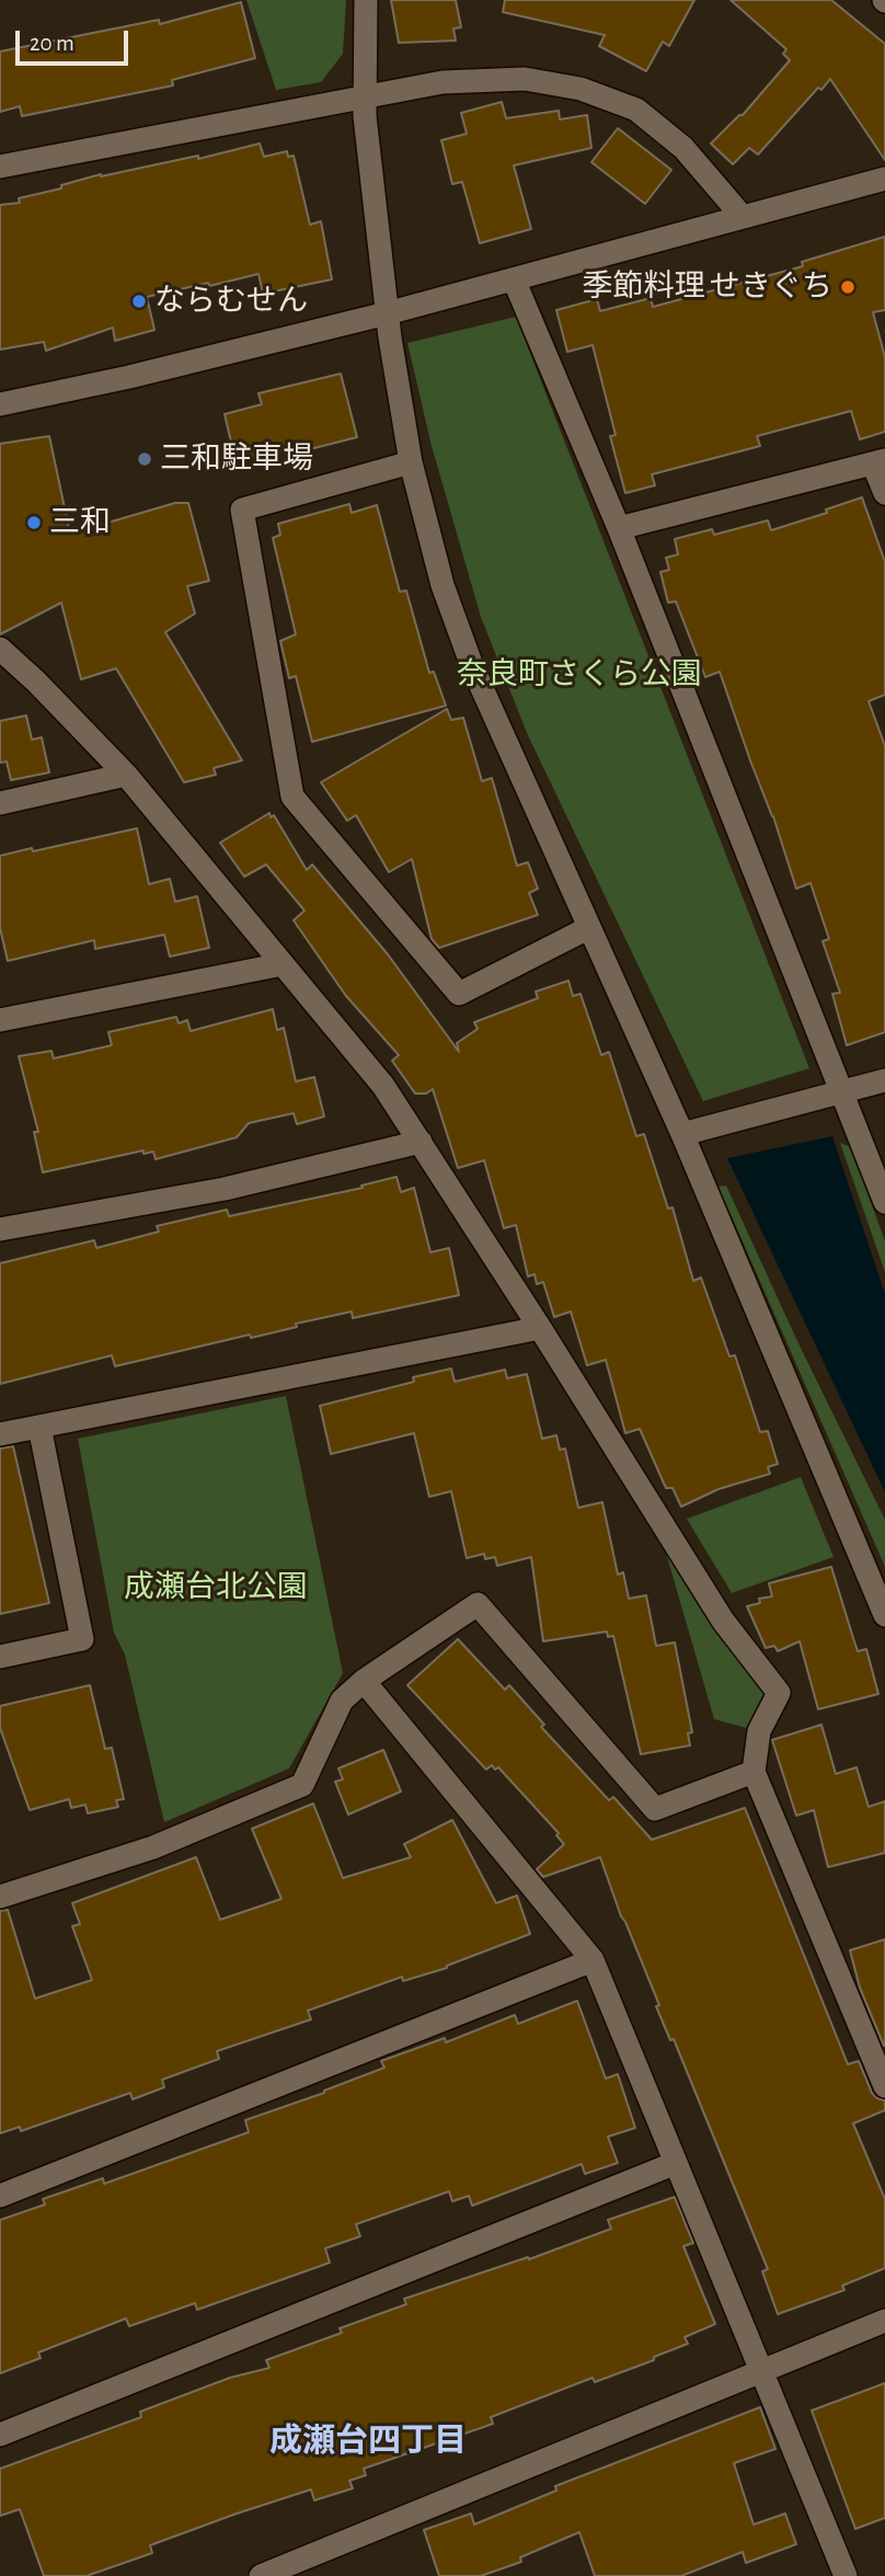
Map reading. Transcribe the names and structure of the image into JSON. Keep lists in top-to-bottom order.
{
  "districts": ["成瀬台四丁目"],
  "parks": ["奈良町さくら公園", "成瀬台北公園"],
  "places": [
    "季節料理 せきぐち",
    "ならむせん",
    "三和駐車場",
    "三和"
  ],
  "scale_bar": "20 m"
}
